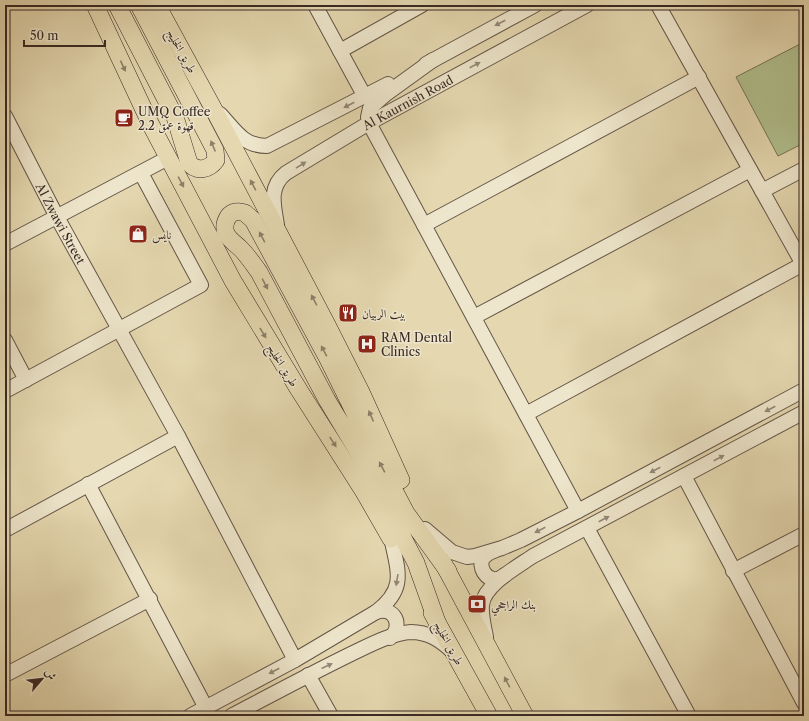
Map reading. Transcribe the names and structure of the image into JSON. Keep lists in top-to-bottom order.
{
  "streets": {
    "main road": ["طريق الخليج"],
    "street": ["Al Kaurnish Road", "Al Zwawi Street"]
  },
  "crossings": [
    ["طريق الخليج", "Al Kaurnish Road"]
  ],
  "places": {
    "cafe": ["UMQ Coffee 2.2 قهوة عمق"],
    "shop": ["نايس"],
    "restaurant": ["بيت الربيان"],
    "hospital": ["RAM Dental Clinics"],
    "bank": ["بنك الراجحي"]
  },
  "scale_bar": "50 m",
  "north": "top right"
}
